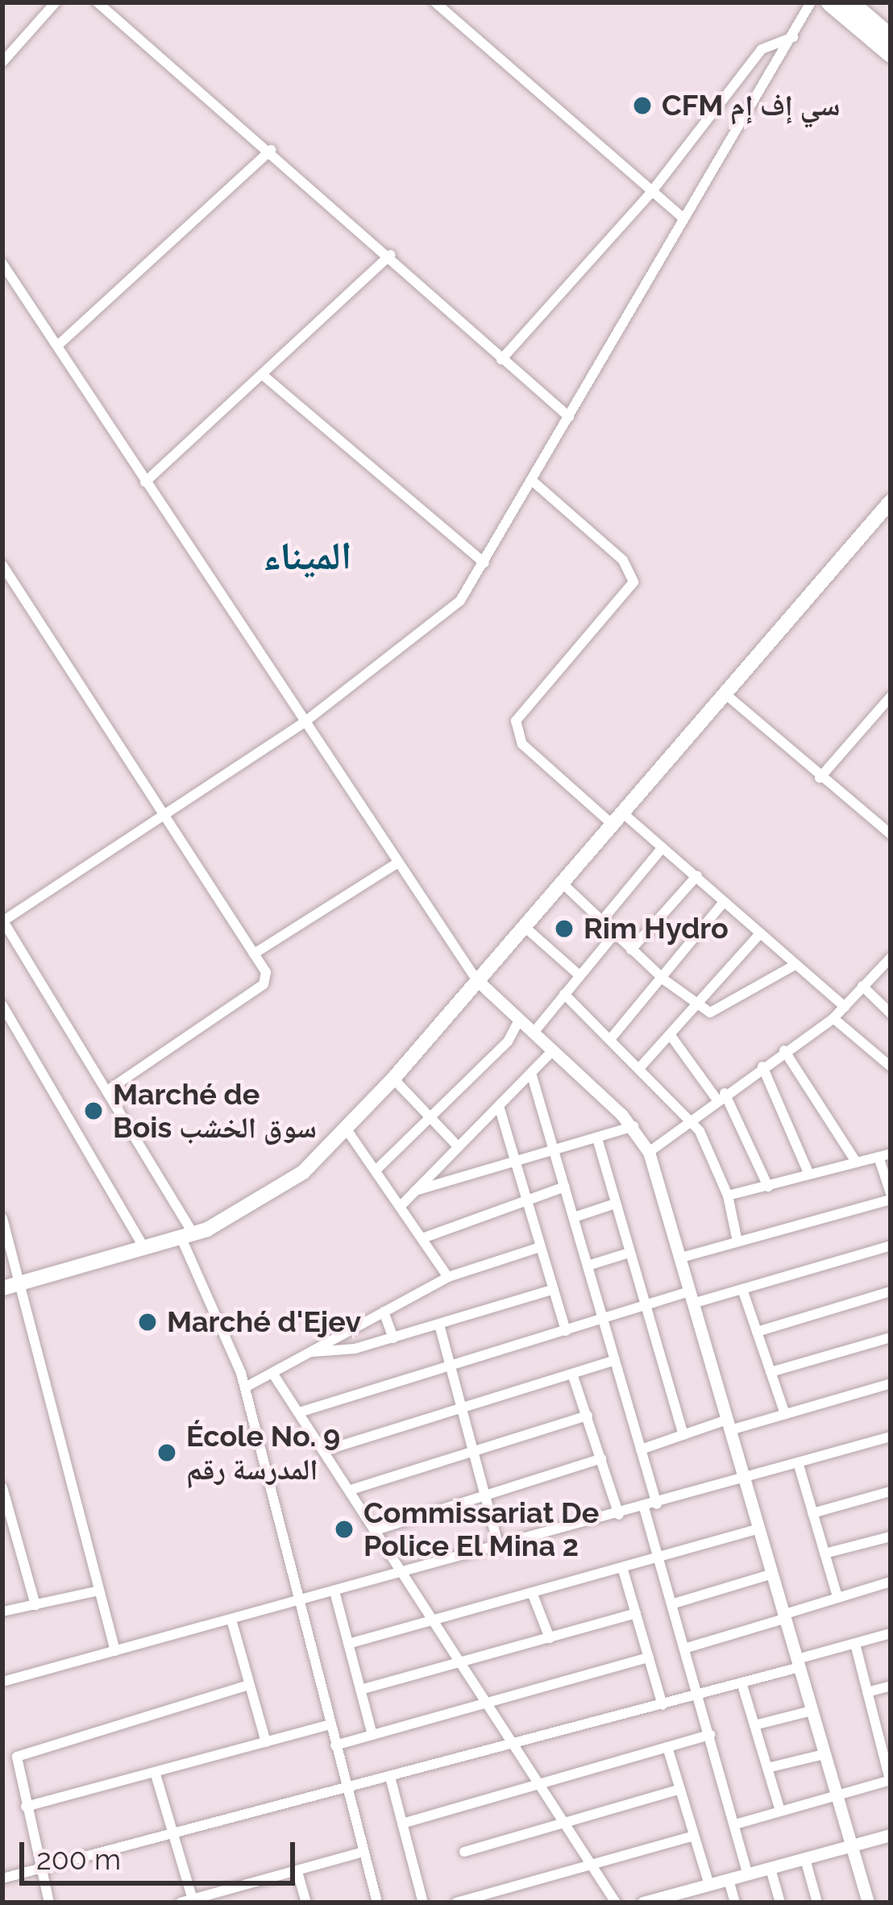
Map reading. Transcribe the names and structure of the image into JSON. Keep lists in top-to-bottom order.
{
  "districts": ["الميناء"],
  "places": [
    "CFM سي إف إم",
    "Rim Hydro",
    "Marché de Bois سوق الخشب",
    "Marché d'Ejev",
    "École No. 9 المدرسة رقم",
    "Commissariat De Police El Mina 2"
  ],
  "scale_bar": "200 m"
}
